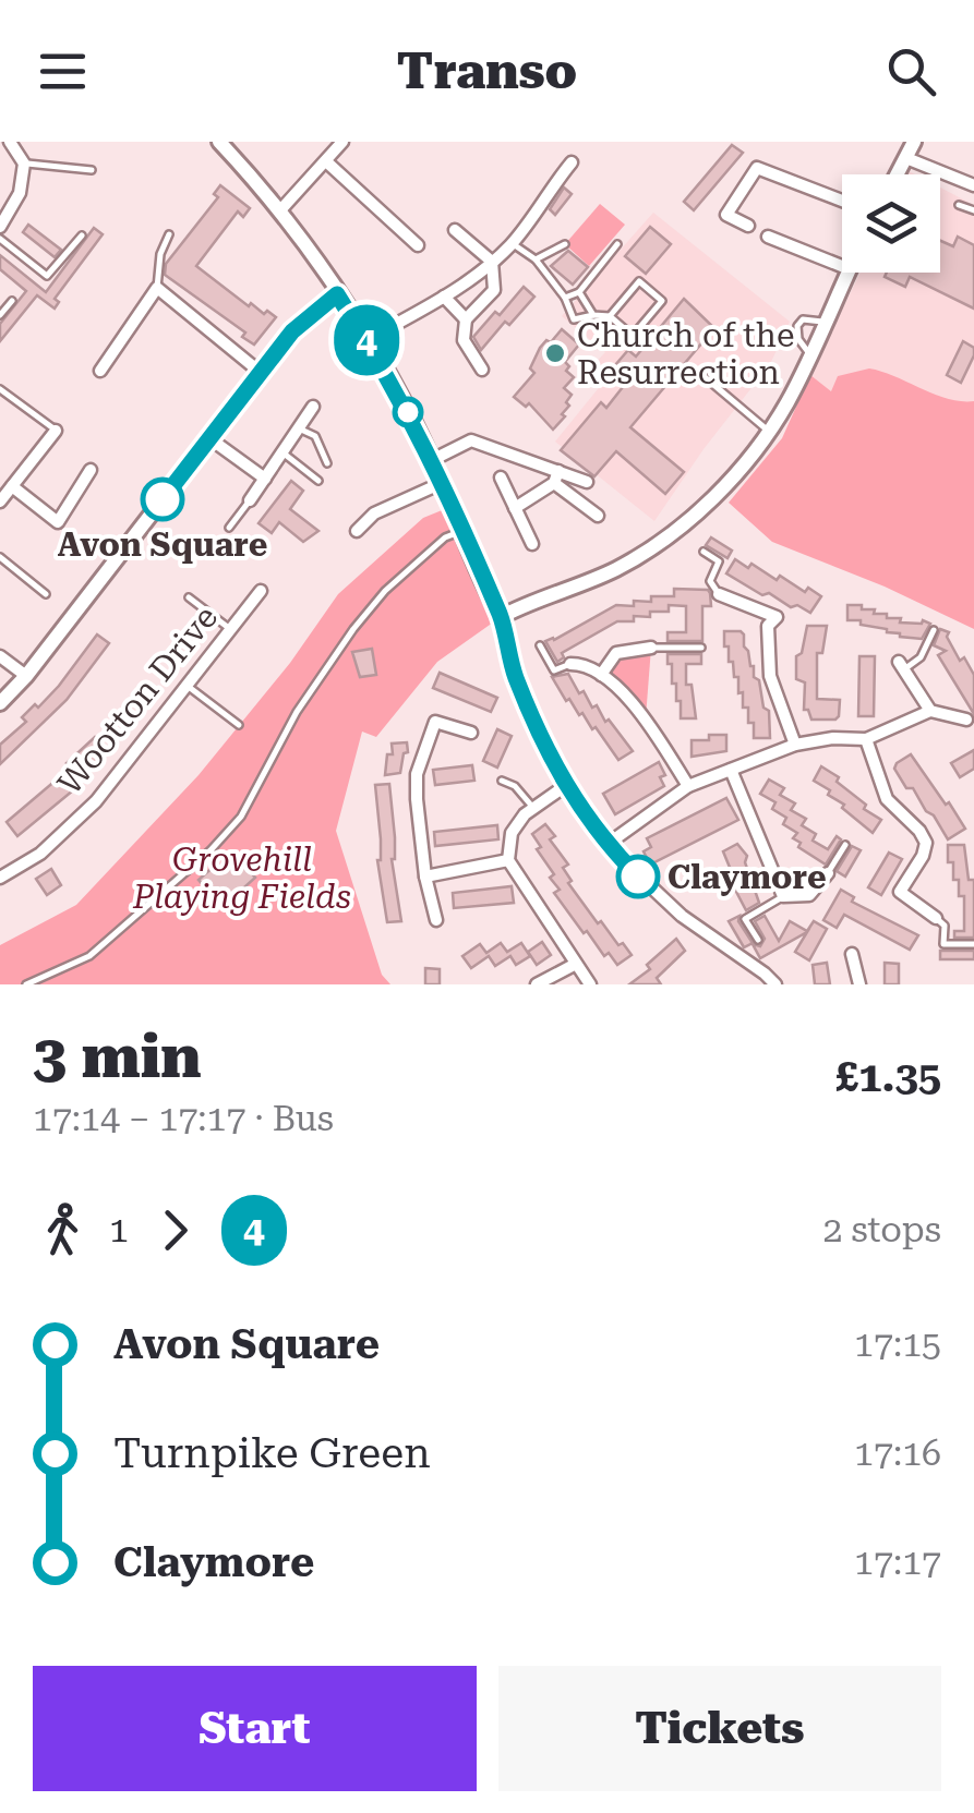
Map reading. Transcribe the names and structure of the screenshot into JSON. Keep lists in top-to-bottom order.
{
  "streets": {
    "street": ["Wootton Drive"]
  },
  "parks": ["Grovehill Playing Fields"],
  "places": ["Church of the Resurrection", "Avon Square", "Claymore"],
  "lines": ["bus line 4"],
  "page": {
    "header": "Transo",
    "on_map": "4",
    "heading": ["3 min", "17:14 – 17:17 · Bus", "£1.35"],
    "legs": ["1", "4", "2 stops"],
    "list": [
      {
        "name": "Avon Square",
        "value": "17:15"
      },
      {
        "name": "Turnpike Green",
        "value": "17:16"
      },
      {
        "name": "Claymore",
        "value": "17:17"
      }
    ],
    "buttons": ["Start", "Tickets"]
  }
}
